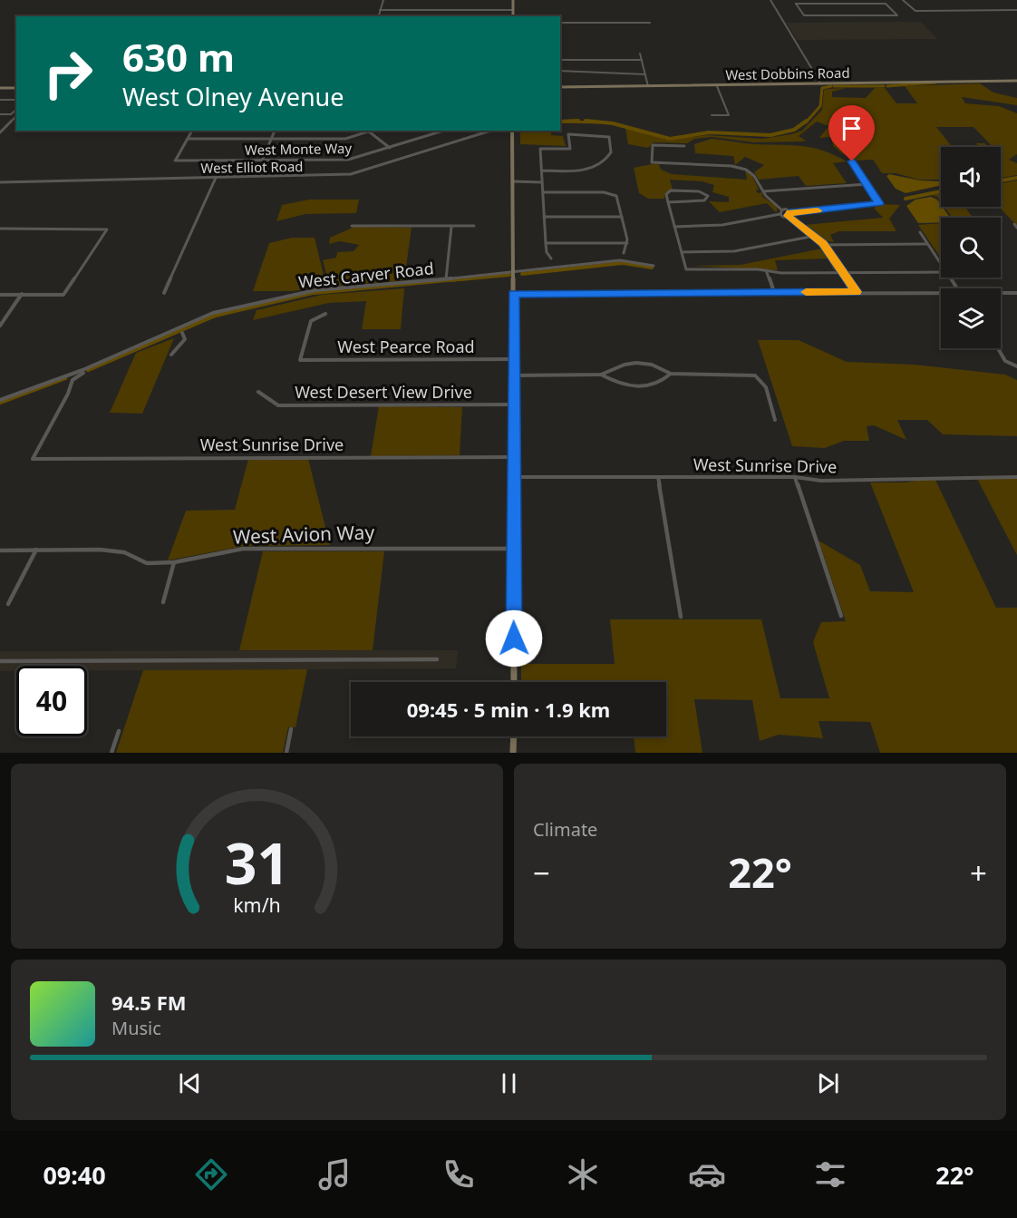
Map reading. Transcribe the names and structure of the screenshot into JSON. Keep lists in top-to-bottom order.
{
  "streets": {
    "main road": ["West Dobbins Road"],
    "street": [
      "West Monte Way",
      "West Elliot Road",
      "West Carver Road",
      "West Pearce Road",
      "West Desert View Drive",
      "West Sunrise Drive",
      "West Avion Way"
    ]
  },
  "page": {
    "turn": ["630 m", "West Olney Avenue"],
    "limit": "40",
    "trip": "09:45 · 5 min · 1.9 km",
    "tile": "Climate",
    "heat": ["−", "22°", "+"],
    "song": ["94.5 FM", "Music"],
    "tabs": ["09:40", "22°"],
    "gauge": ["31", "km/h"]
  }
}
